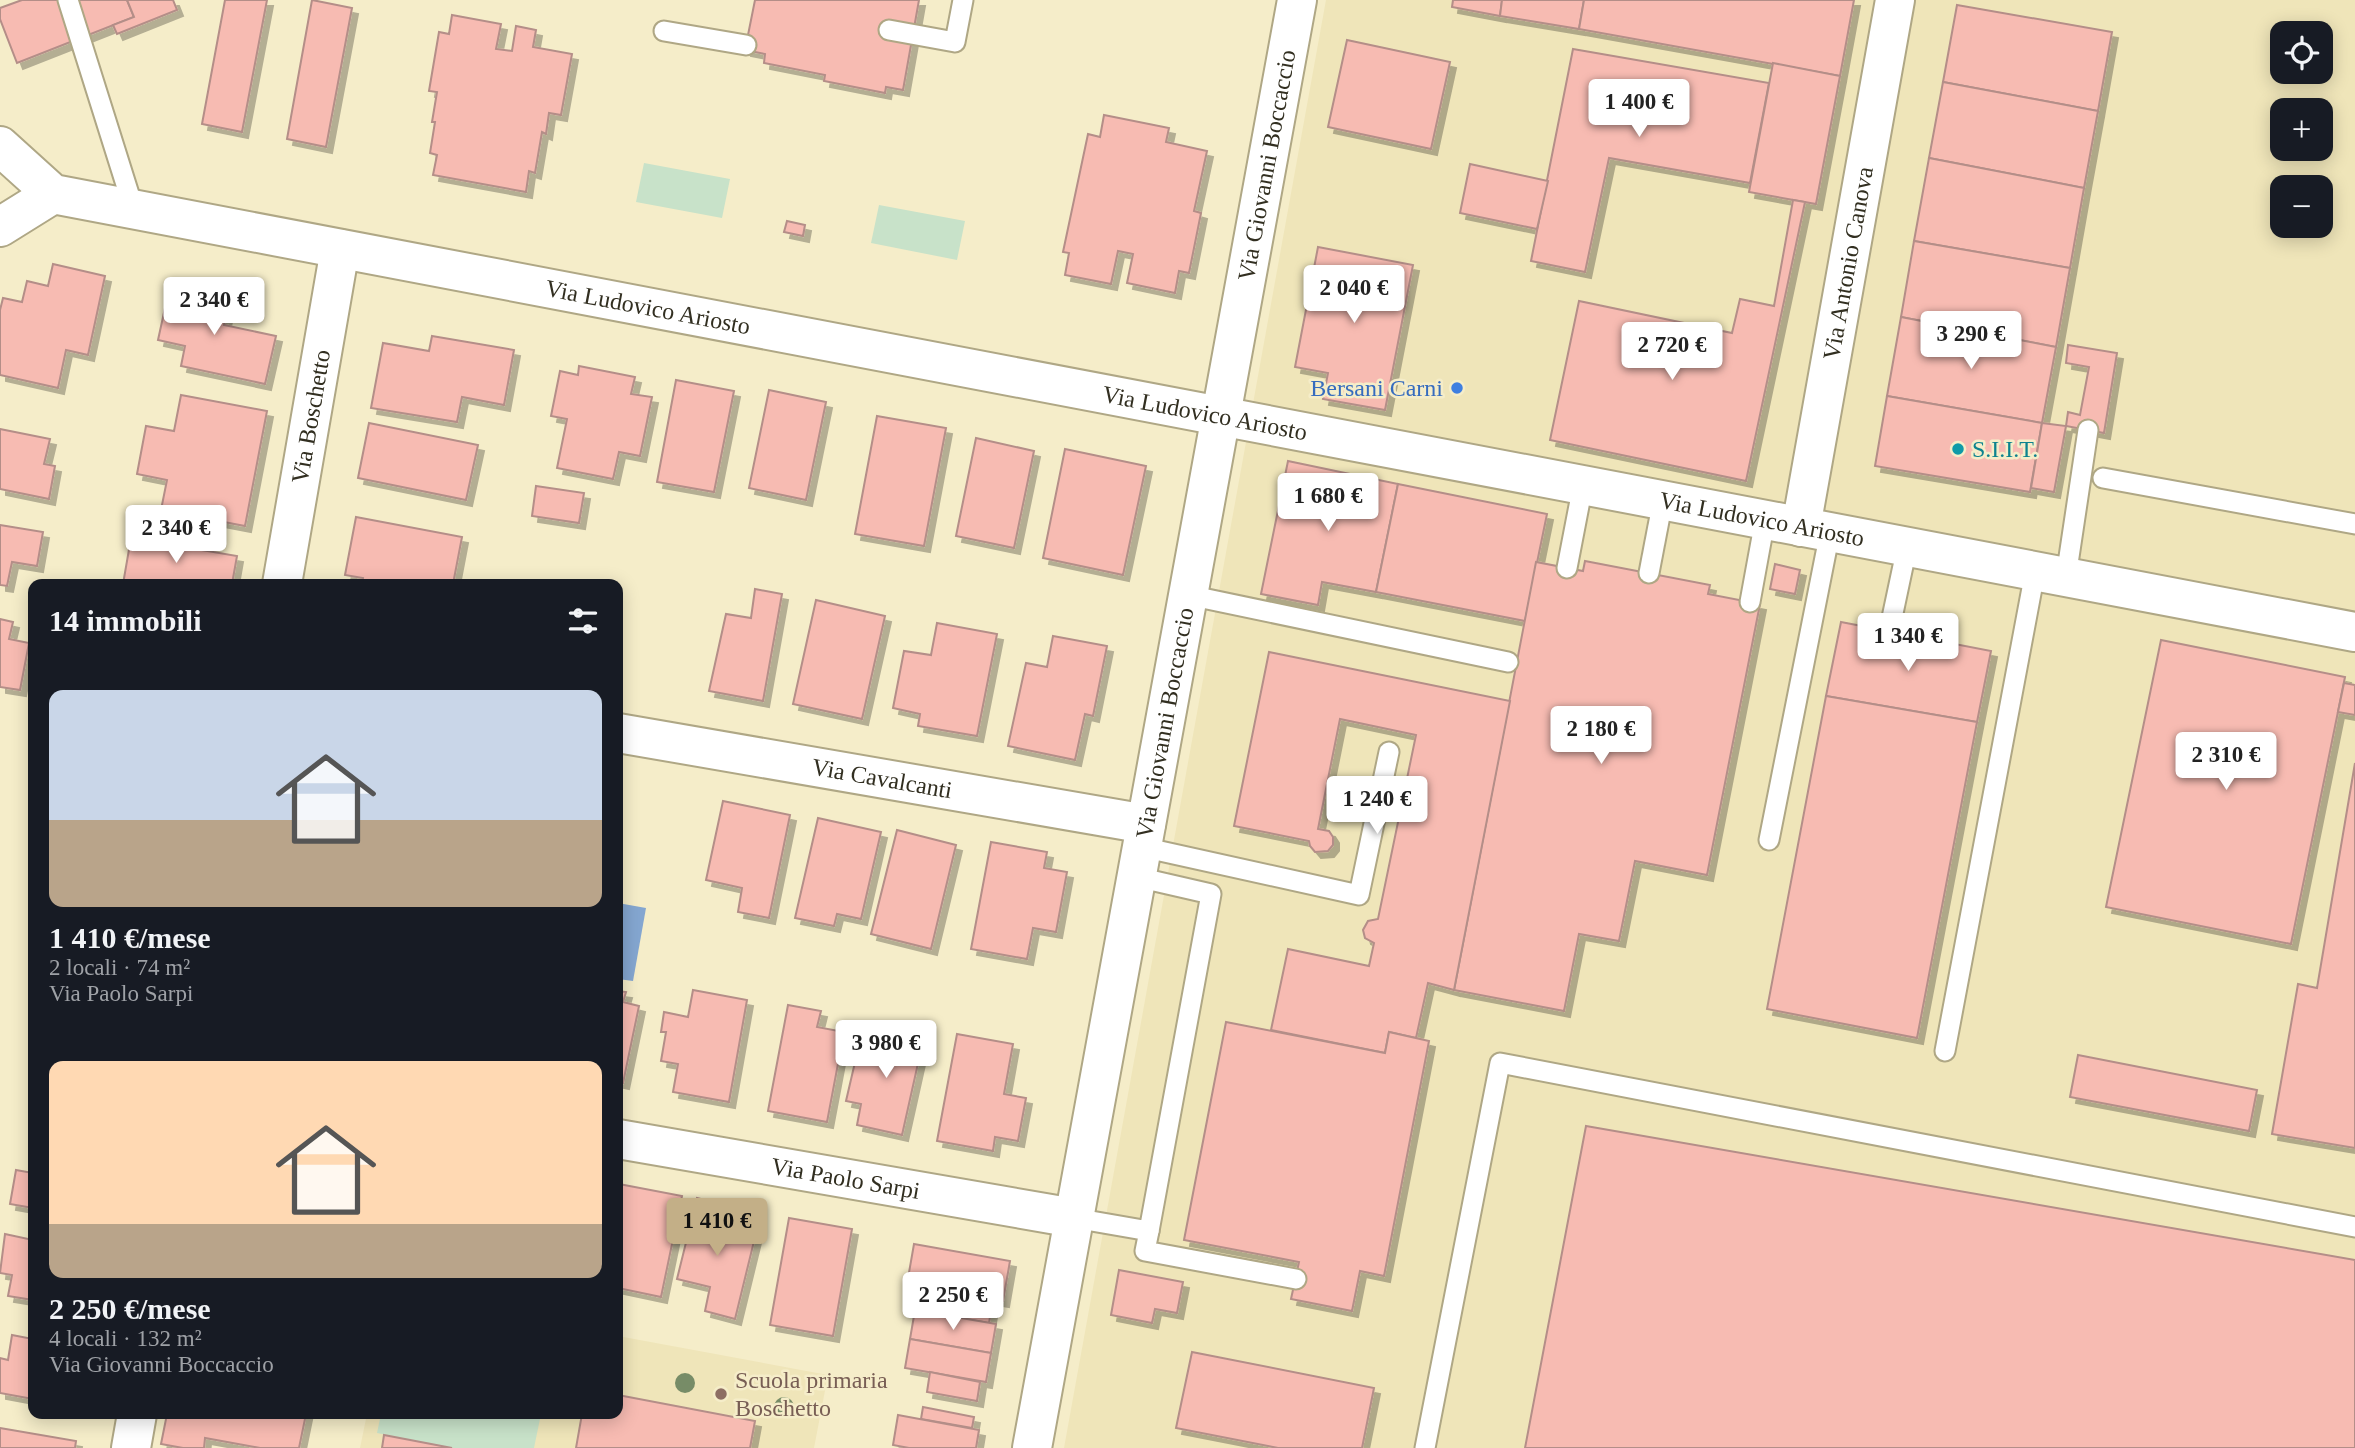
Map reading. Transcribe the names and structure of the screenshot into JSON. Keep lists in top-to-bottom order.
{
  "streets": {
    "street": [
      "Via Giovanni Boccaccio",
      "Via Antonio Canova",
      "Via Ludovico Ariosto",
      "Via Boschetto",
      "Via Cavalcanti",
      "Via Paolo Sarpi"
    ]
  },
  "crossings": [
    ["Via Giovanni Boccaccio", "Via Ludovico Ariosto"],
    ["Via Giovanni Boccaccio", "Via Cavalcanti"],
    ["Via Giovanni Boccaccio", "Via Paolo Sarpi"],
    ["Via Antonio Canova", "Via Ludovico Ariosto"],
    ["Via Ludovico Ariosto", "Via Boschetto"]
  ],
  "places": ["Bersani Carni", "S.I.I.T.", "Scuola primaria Boschetto"],
  "page": {
    "map_buttons": ["+", "−"],
    "price": [
      "1 400 €",
      "2 040 €",
      "2 340 €",
      "3 290 €",
      "2 720 €",
      "1 680 €",
      "2 340 €",
      "1 340 €",
      "2 180 €",
      "2 310 €",
      "1 240 €",
      "3 980 €",
      "1 410 €",
      "2 250 €"
    ],
    "heading": "14 immobili",
    "list": [
      {
        "name": "1 410 €/mese",
        "note": "2 locali · 74 m² · Via Paolo Sarpi"
      },
      {
        "name": "2 250 €/mese",
        "note": "4 locali · 132 m² · Via Giovanni Boccaccio"
      }
    ]
  }
}
